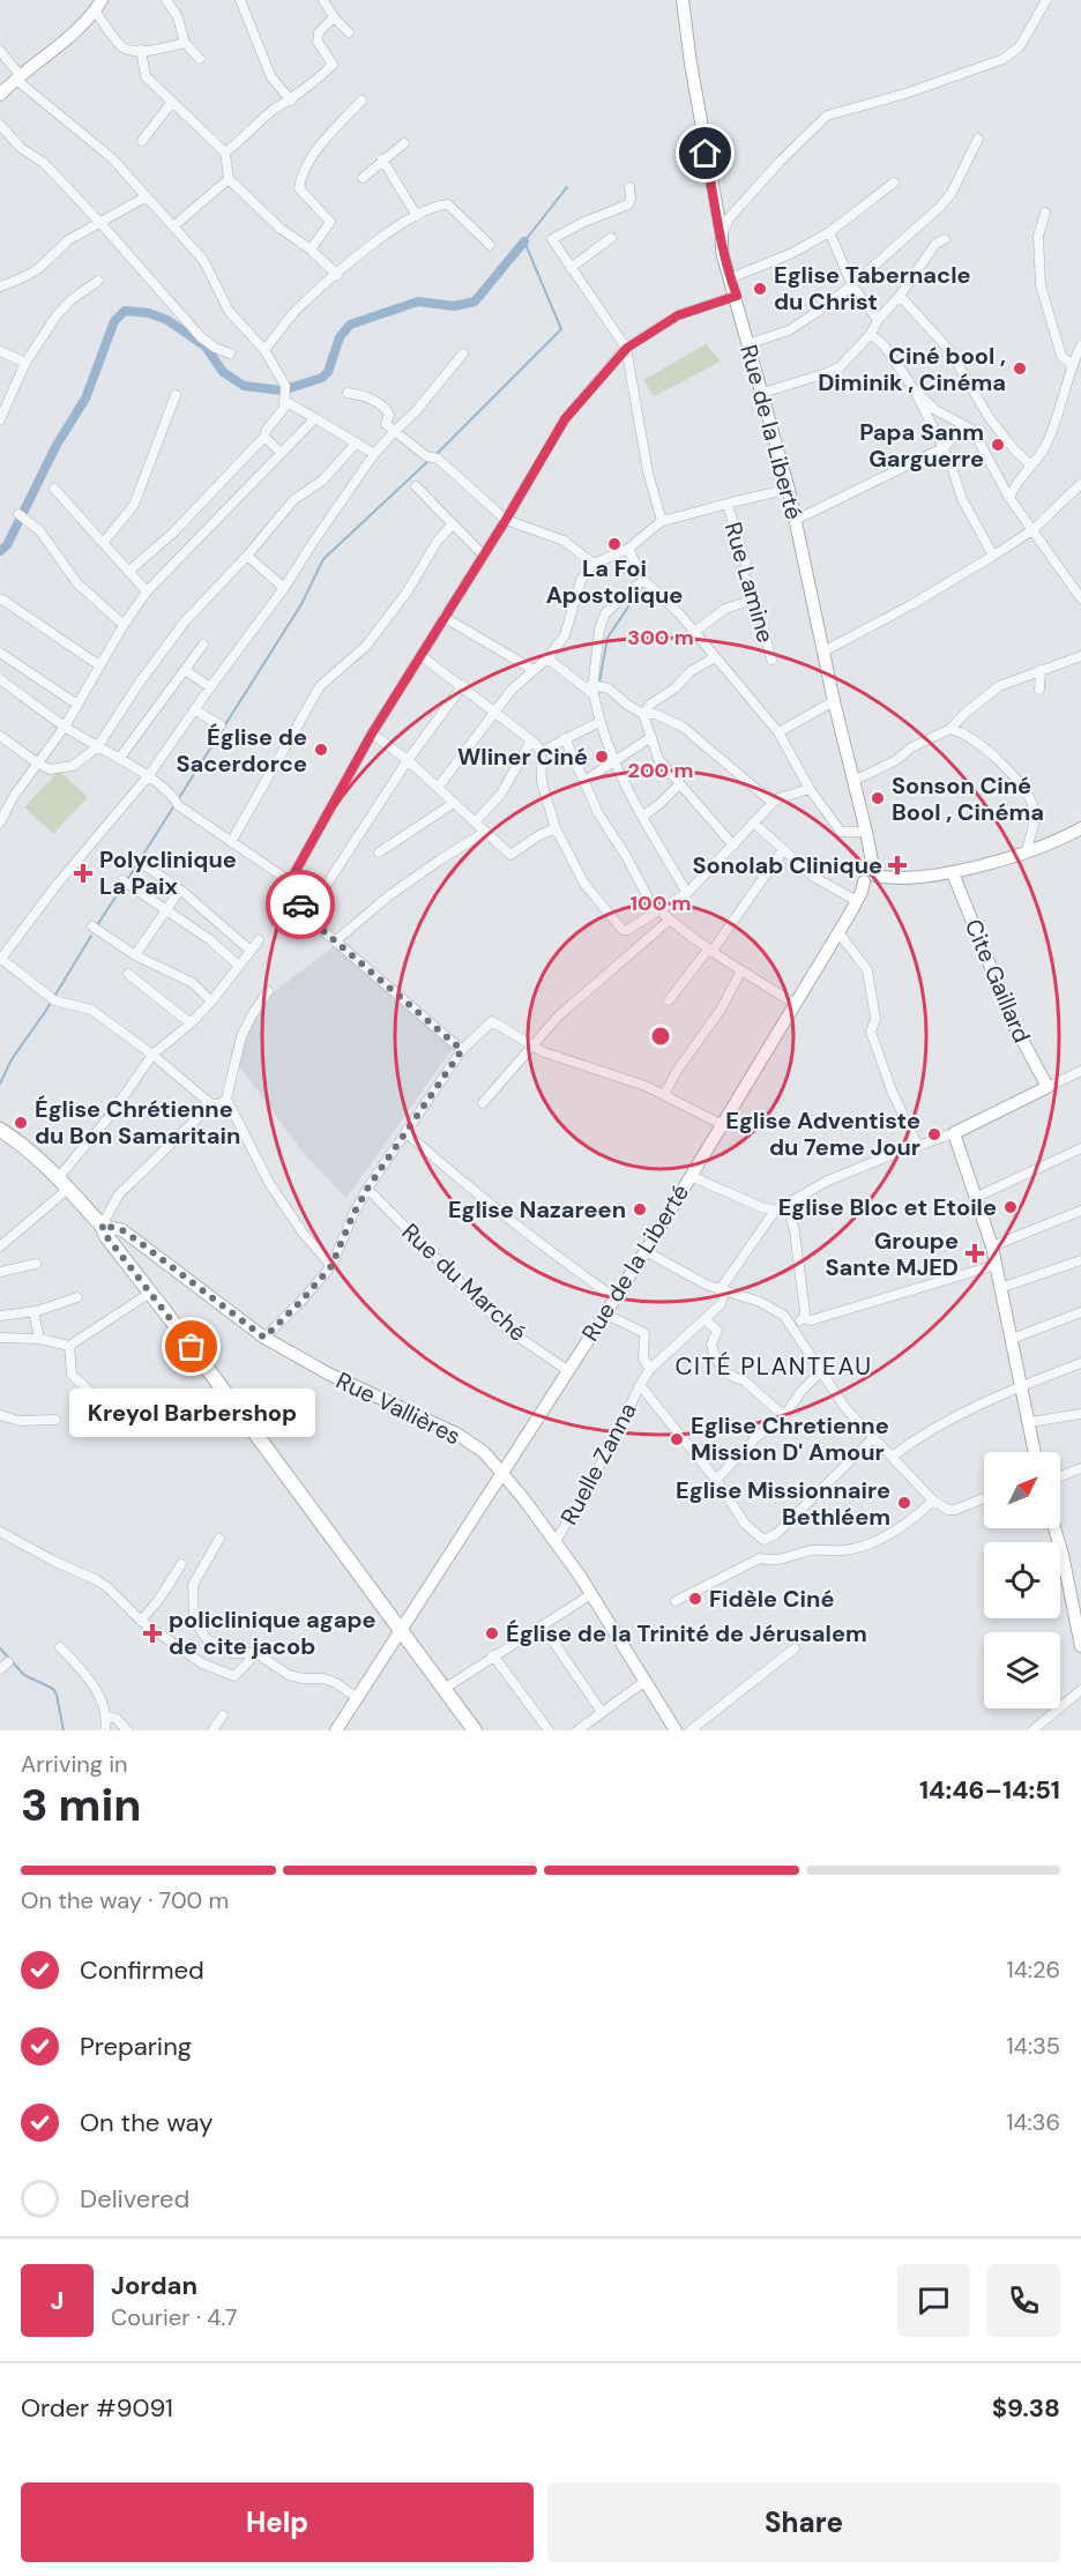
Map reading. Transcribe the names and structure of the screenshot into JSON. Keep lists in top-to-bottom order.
{
  "streets": {
    "street": [
      "Rue de la Liberté",
      "Rue Lamine",
      "Cite Gaillard",
      "Rue du Marché",
      "Rue Vallières",
      "Ruelle Zanna"
    ]
  },
  "crossings": [
    ["Rue de la Liberté", "Rue du Marché"],
    ["Rue de la Liberté", "Rue Vallières"],
    ["Rue Vallières", "Ruelle Zanna"]
  ],
  "districts": ["CITÉ PLANTEAU"],
  "places": {
    "other": [
      "Eglise Tabernacle du Christ",
      "Ciné bool , Diminik , Cinéma",
      "Papa Sanm Garguerre",
      "La Foi Apostolique",
      "Église de Sacerdorce",
      "Wliner Ciné",
      "Sonson Ciné Bool , Cinéma",
      "Église Chrétienne du Bon Samaritain",
      "Eglise Adventiste du 7eme Jour",
      "Eglise Bloc et Etoile",
      "Eglise Nazareen",
      "Kreyol Barbershop",
      "Eglise Chretienne Mission D' Amour",
      "Eglise Missionnaire Bethléem",
      "Fidèle Ciné",
      "Église de la Trinité de Jérusalem"
    ],
    "health": [
      "Sonolab Clinique",
      "Polyclinique La Paix",
      "Groupe Sante MJED",
      "policlinique agape de cite jacob"
    ]
  },
  "north": "top right",
  "page": {
    "bubble": "Kreyol Barbershop",
    "heading": ["3 min", "Arriving in", "14:46–14:51"],
    "panel": [
      "Jordan",
      "Courier · 4.7",
      "Order #9091",
      "$9.38"
    ],
    "bar": "On the way · 700 m",
    "list": [
      ["Confirmed", "14:26"],
      ["Preparing", "14:35"],
      ["On the way", "14:36"],
      "Delivered"
    ],
    "round": "J",
    "buttons": ["Help", "Share"]
  },
  "rings": ["300 m", "200 m", "100 m"]
}
